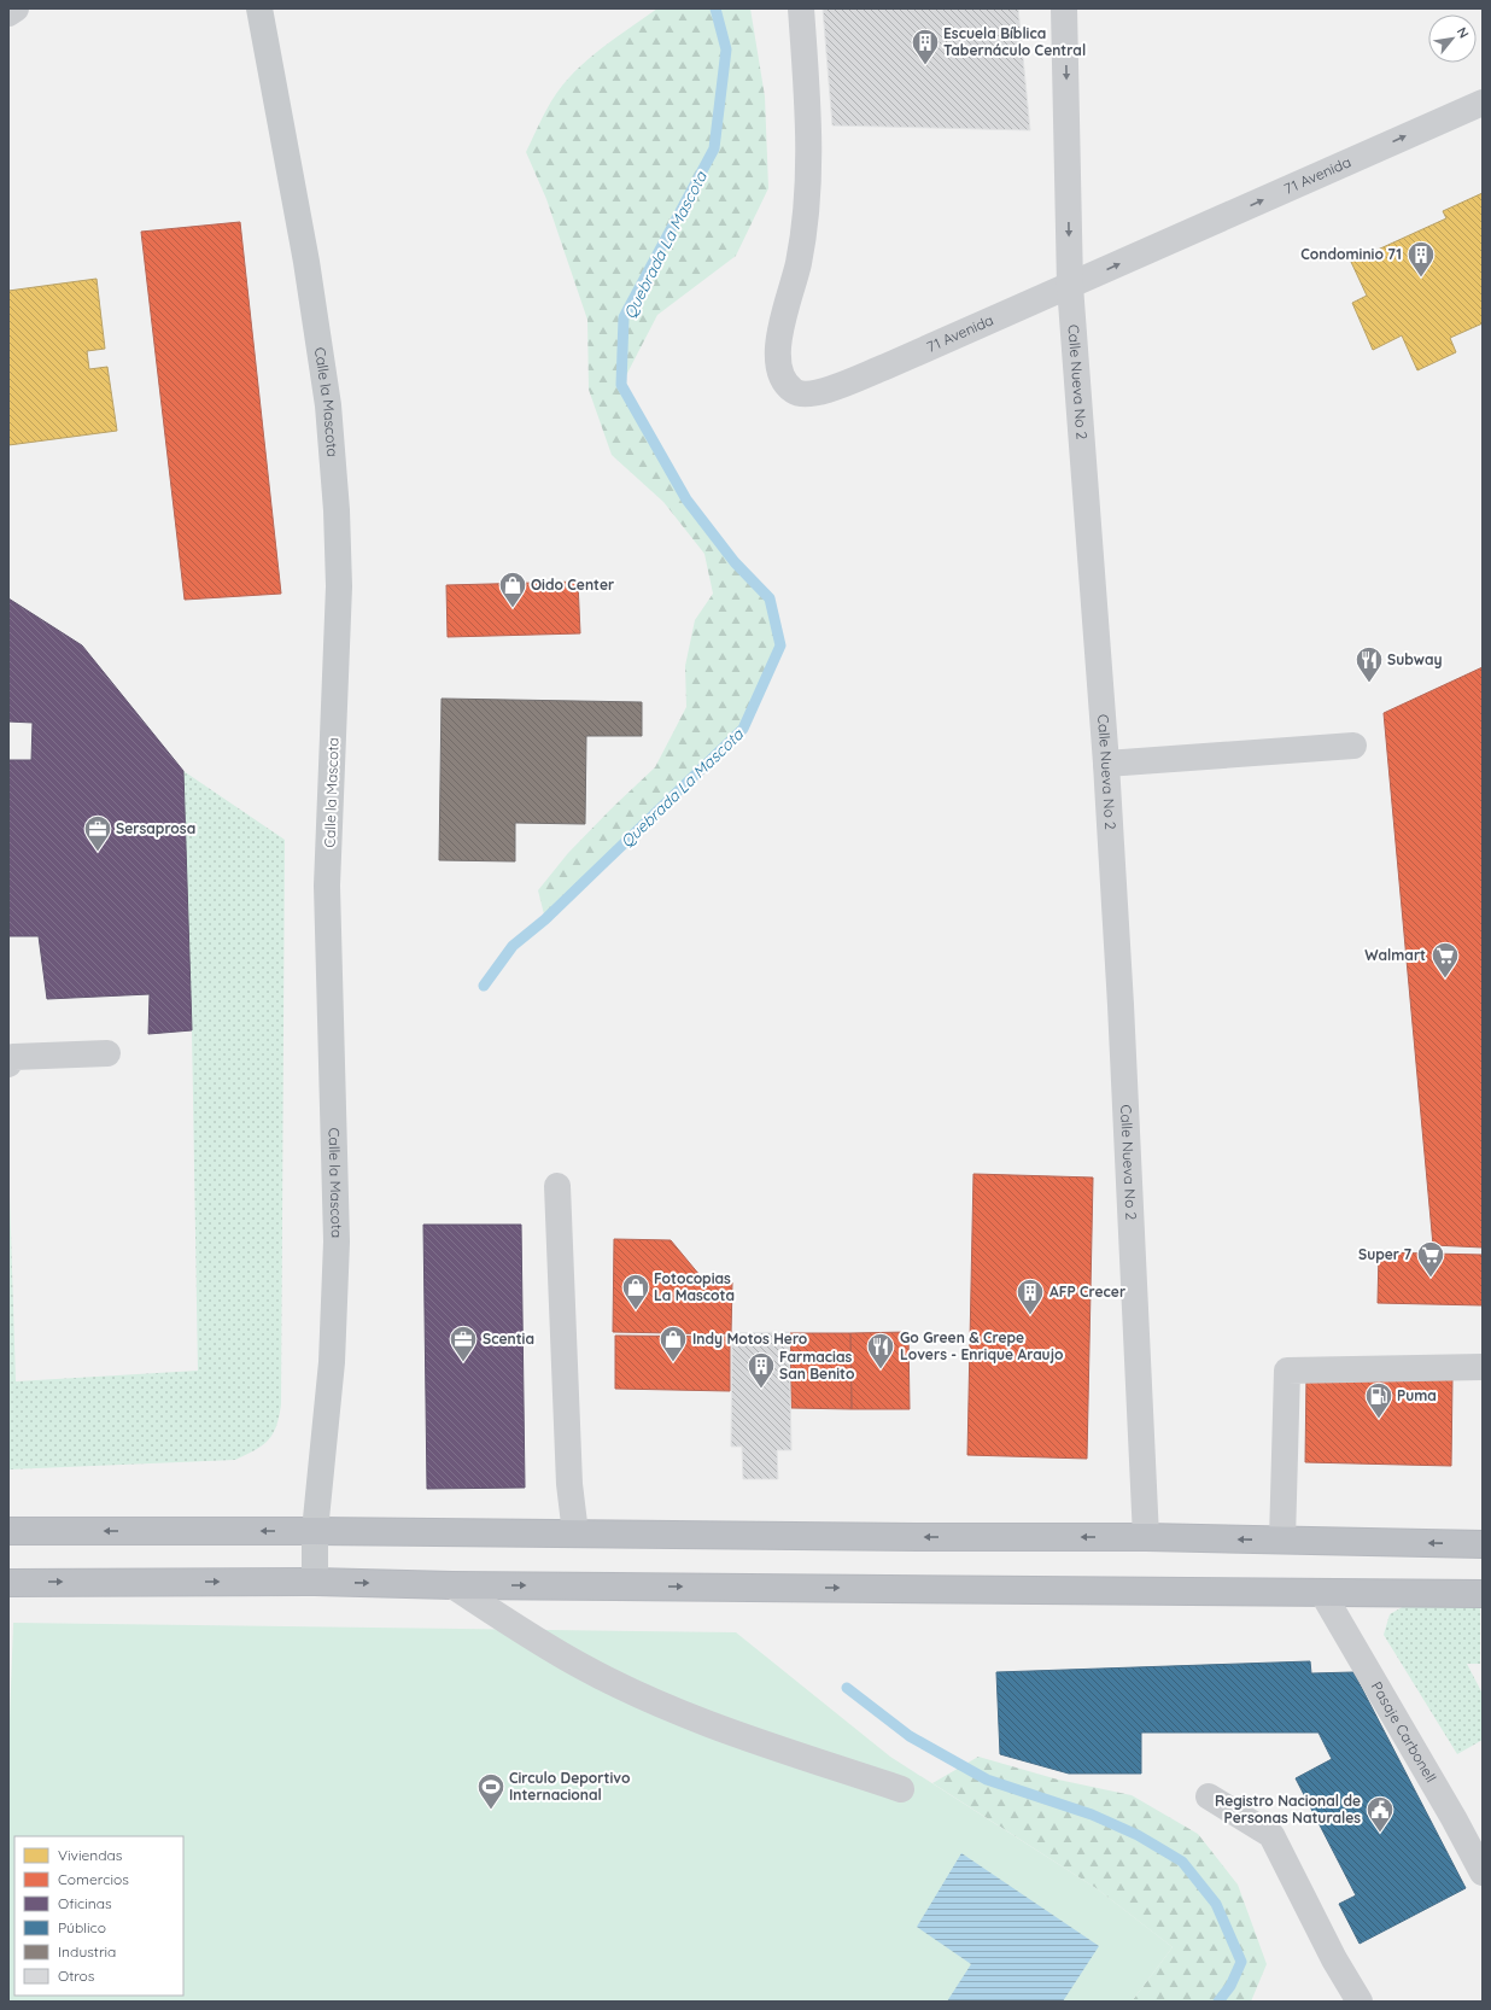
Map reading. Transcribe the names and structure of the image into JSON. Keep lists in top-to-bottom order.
{
  "streets": {
    "main road": ["Calle la Mascota"],
    "street": ["71 Avenida", "Calle Nueva No 2", "Pasaje Carbonell"]
  },
  "crossings": [
    ["71 Avenida", "Calle Nueva No 2"]
  ],
  "one_way": ["71 Avenida"],
  "water": ["Quebrada La Mascota"],
  "places": {
    "building": [
      "Escuela Bíblica Tabernáculo Central",
      "Condominio 71",
      "AFP Crecer",
      "Farmacias San Benito"
    ],
    "shop": ["Oido Center", "Fotocopias La Mascota", "Indy Motos Hero"],
    "restaurant": ["Subway", "Go Green & Crepe Lovers - Enrique Araujo"],
    "office": ["Sersaprosa", "Scentia"],
    "supermarket": ["Walmart", "Super 7"],
    "fuel station": ["Puma"],
    "sports": ["Circulo Deportivo Internacional"],
    "public building": ["Registro Nacional de Personas Naturales"]
  },
  "legend": [
    "Viviendas",
    "Comercios",
    "Oficinas",
    "Público",
    "Industria",
    "Otros"
  ],
  "north": "top right"
}
